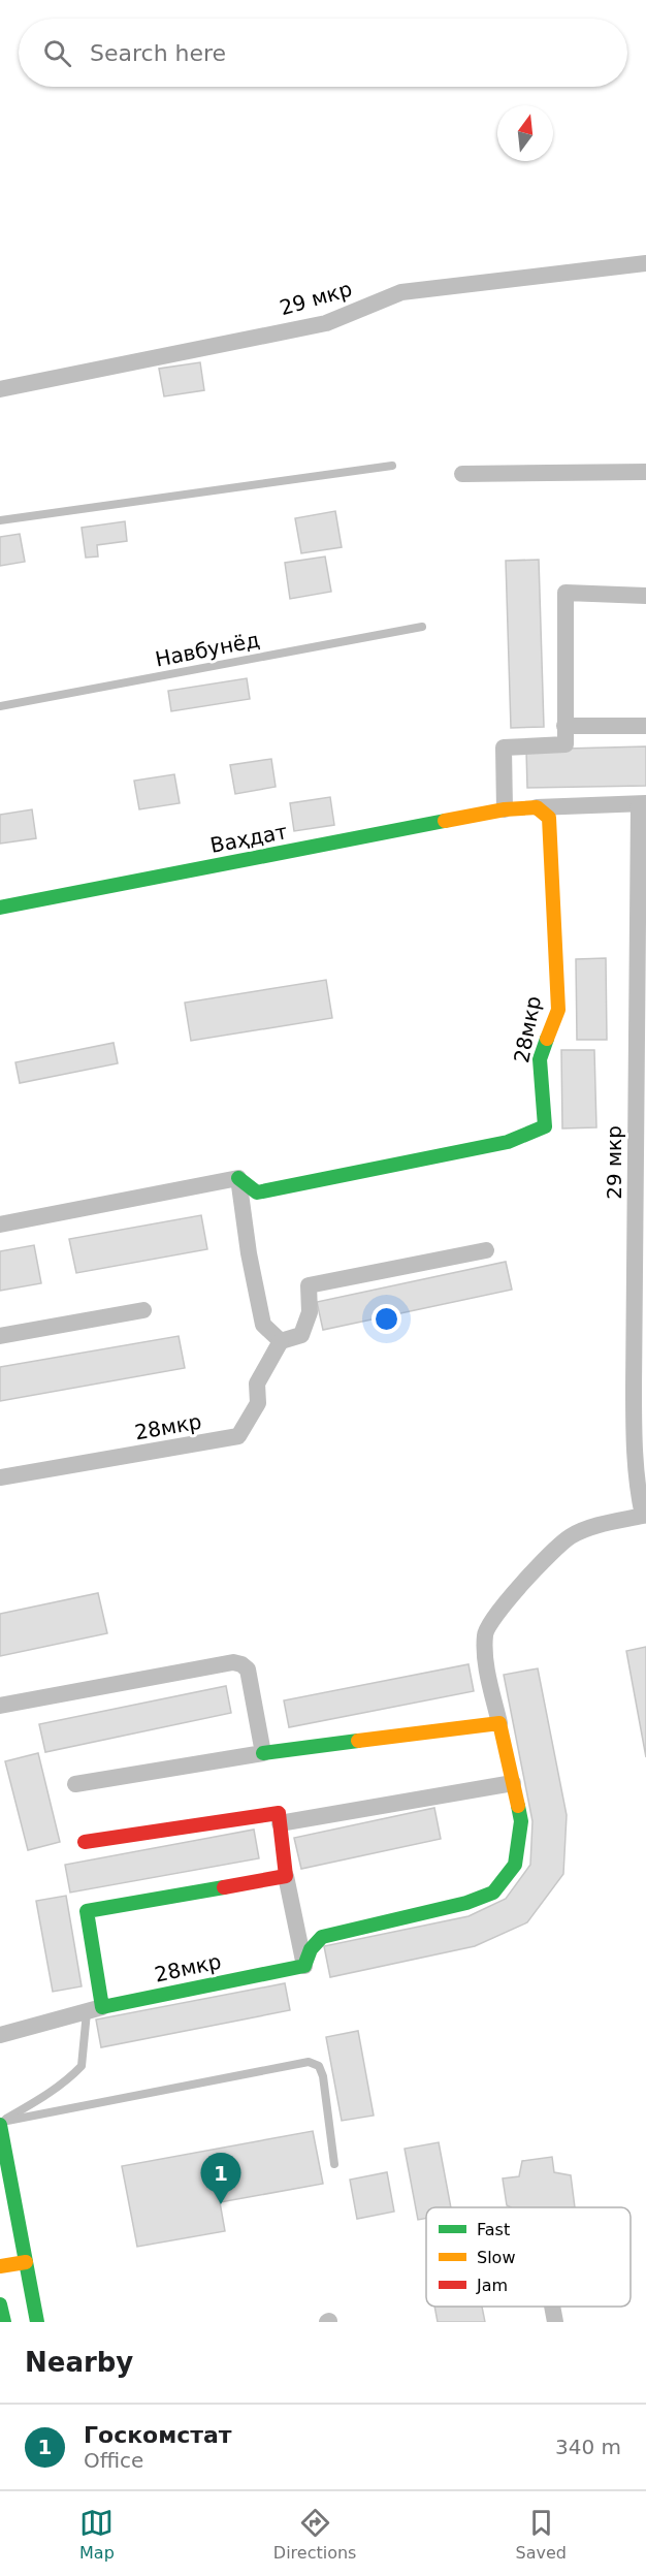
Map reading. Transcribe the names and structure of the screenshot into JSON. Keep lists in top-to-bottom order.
{
  "streets": {
    "street": ["29 мкр", "Ваҳдат", "28мкр"],
    "lane": ["Навбунёд"]
  },
  "legend": ["Fast", "Slow", "Jam"],
  "north": "top",
  "page": {
    "search": "Search here",
    "pins": "1",
    "heading": "Nearby",
    "list": [
      {
        "mark": "1",
        "name": "Госкомстат",
        "note": "Office",
        "value": "340 m"
      }
    ],
    "nav": ["Map", "Directions", "Saved"]
  }
}
